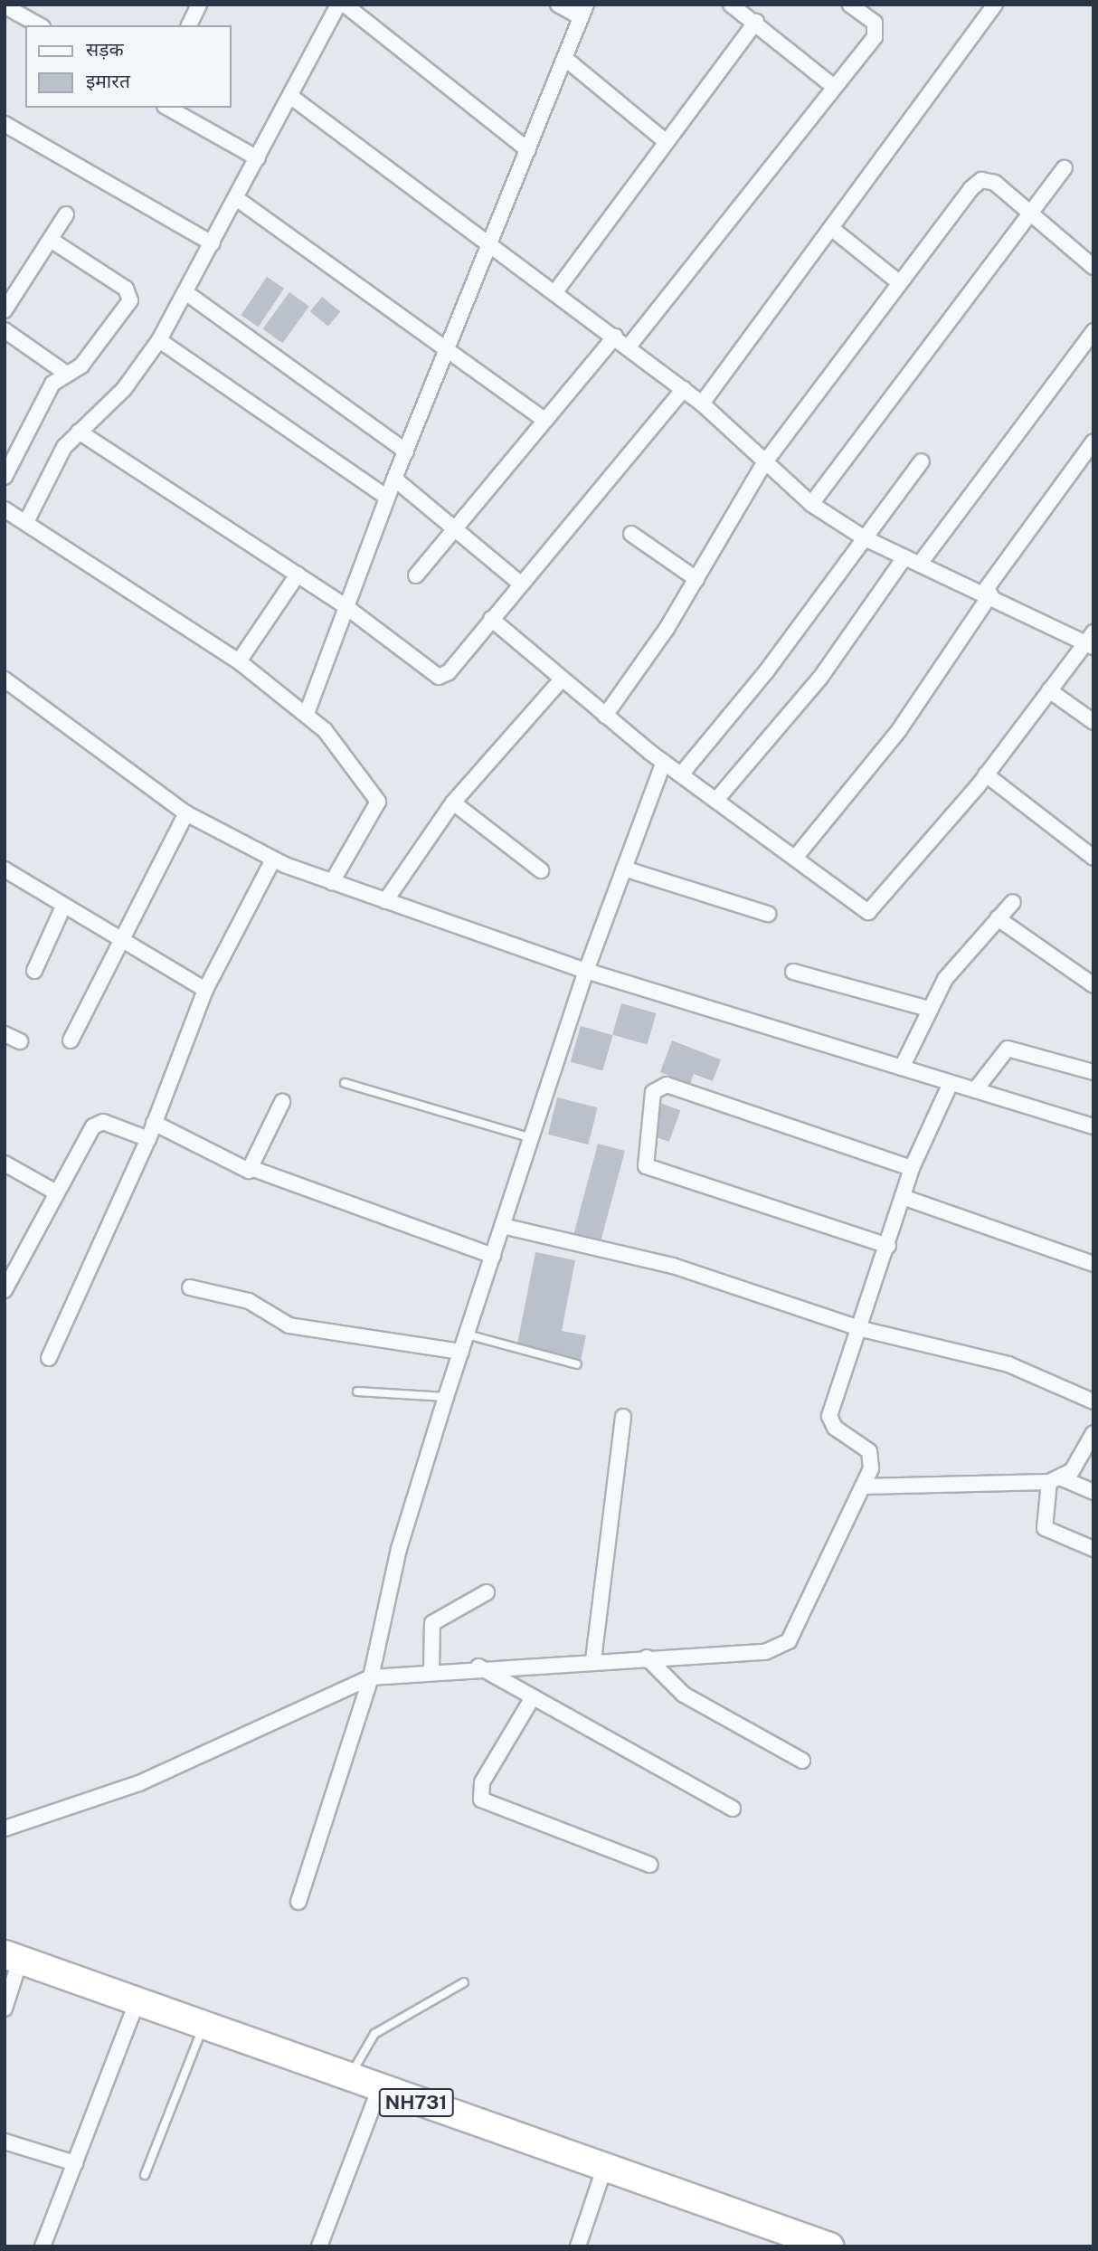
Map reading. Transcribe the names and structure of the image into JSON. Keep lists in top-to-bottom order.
{
  "streets": {
    "highway": ["NH731"]
  },
  "legend": ["सड़क", "इमारत"]
}
